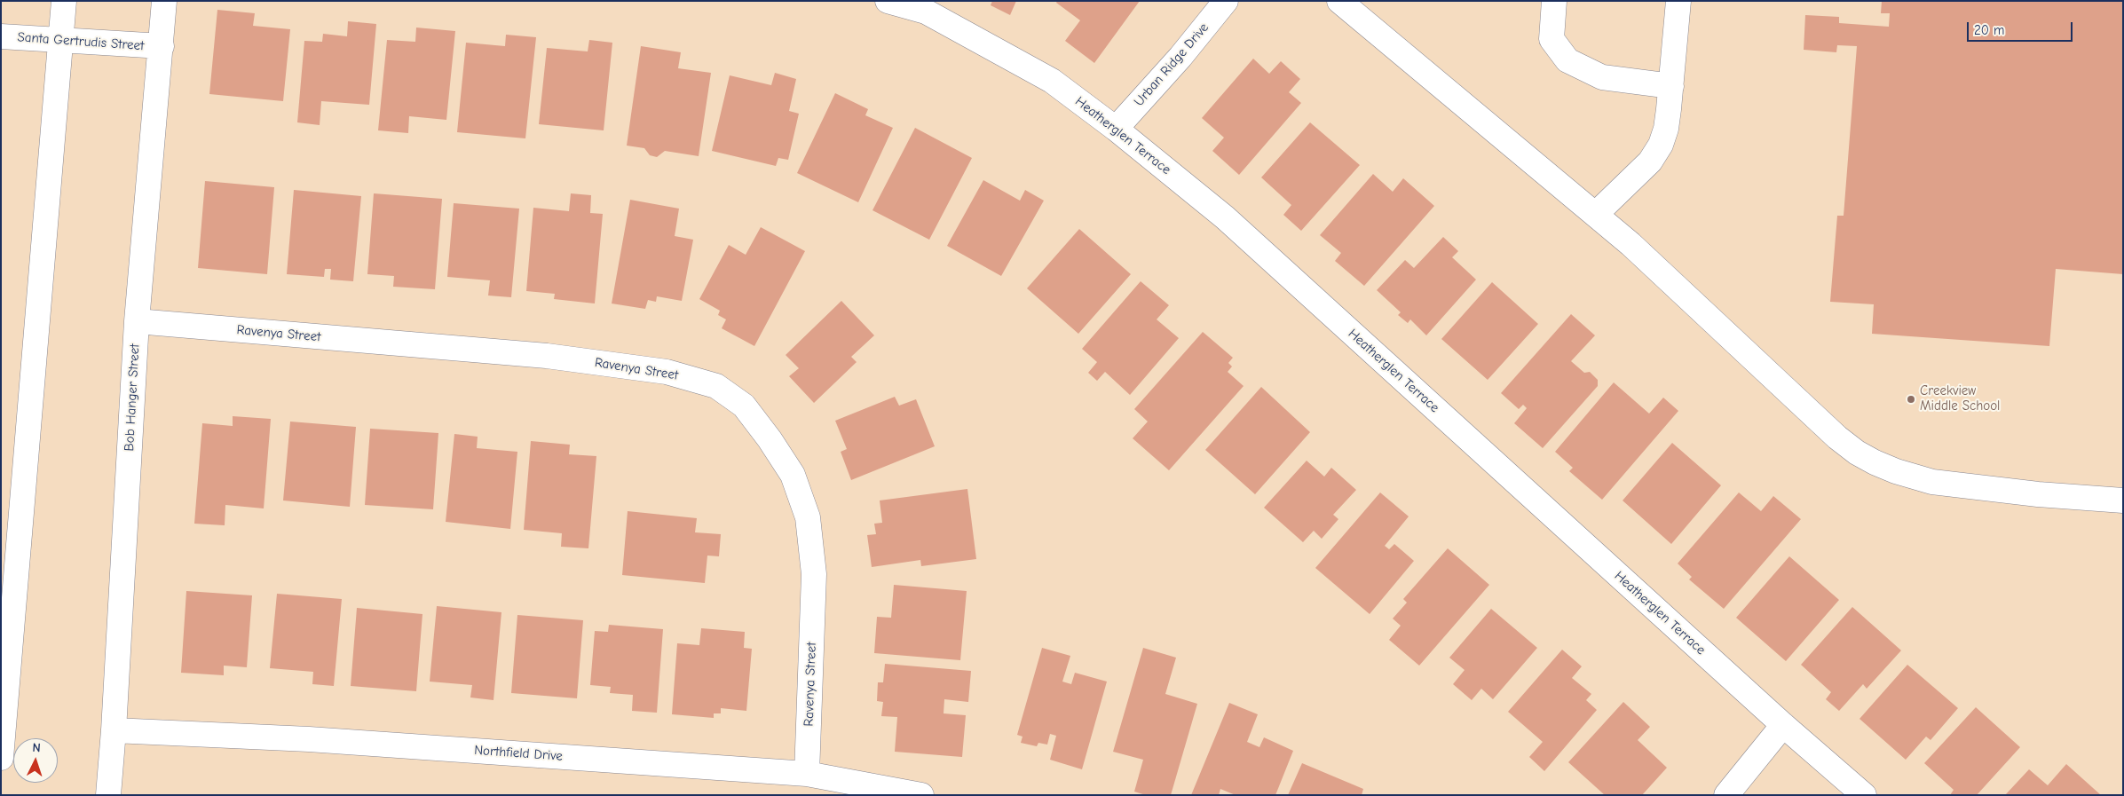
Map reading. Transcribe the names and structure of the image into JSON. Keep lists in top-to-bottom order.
{
  "streets": {
    "street": [
      "Santa Gertrudis Street",
      "Urban Ridge Drive",
      "Heatherglen Terrace",
      "Ravenya Street",
      "Bob Hanger Street",
      "Northfield Drive"
    ]
  },
  "crossings": [
    ["Santa Gertrudis Street", "Bob Hanger Street"],
    ["Urban Ridge Drive", "Heatherglen Terrace"],
    ["Ravenya Street", "Bob Hanger Street"],
    ["Ravenya Street", "Northfield Drive"],
    ["Bob Hanger Street", "Northfield Drive"]
  ],
  "places": ["Creekview Middle School"],
  "scale_bar": "20 m",
  "north": "top"
}
